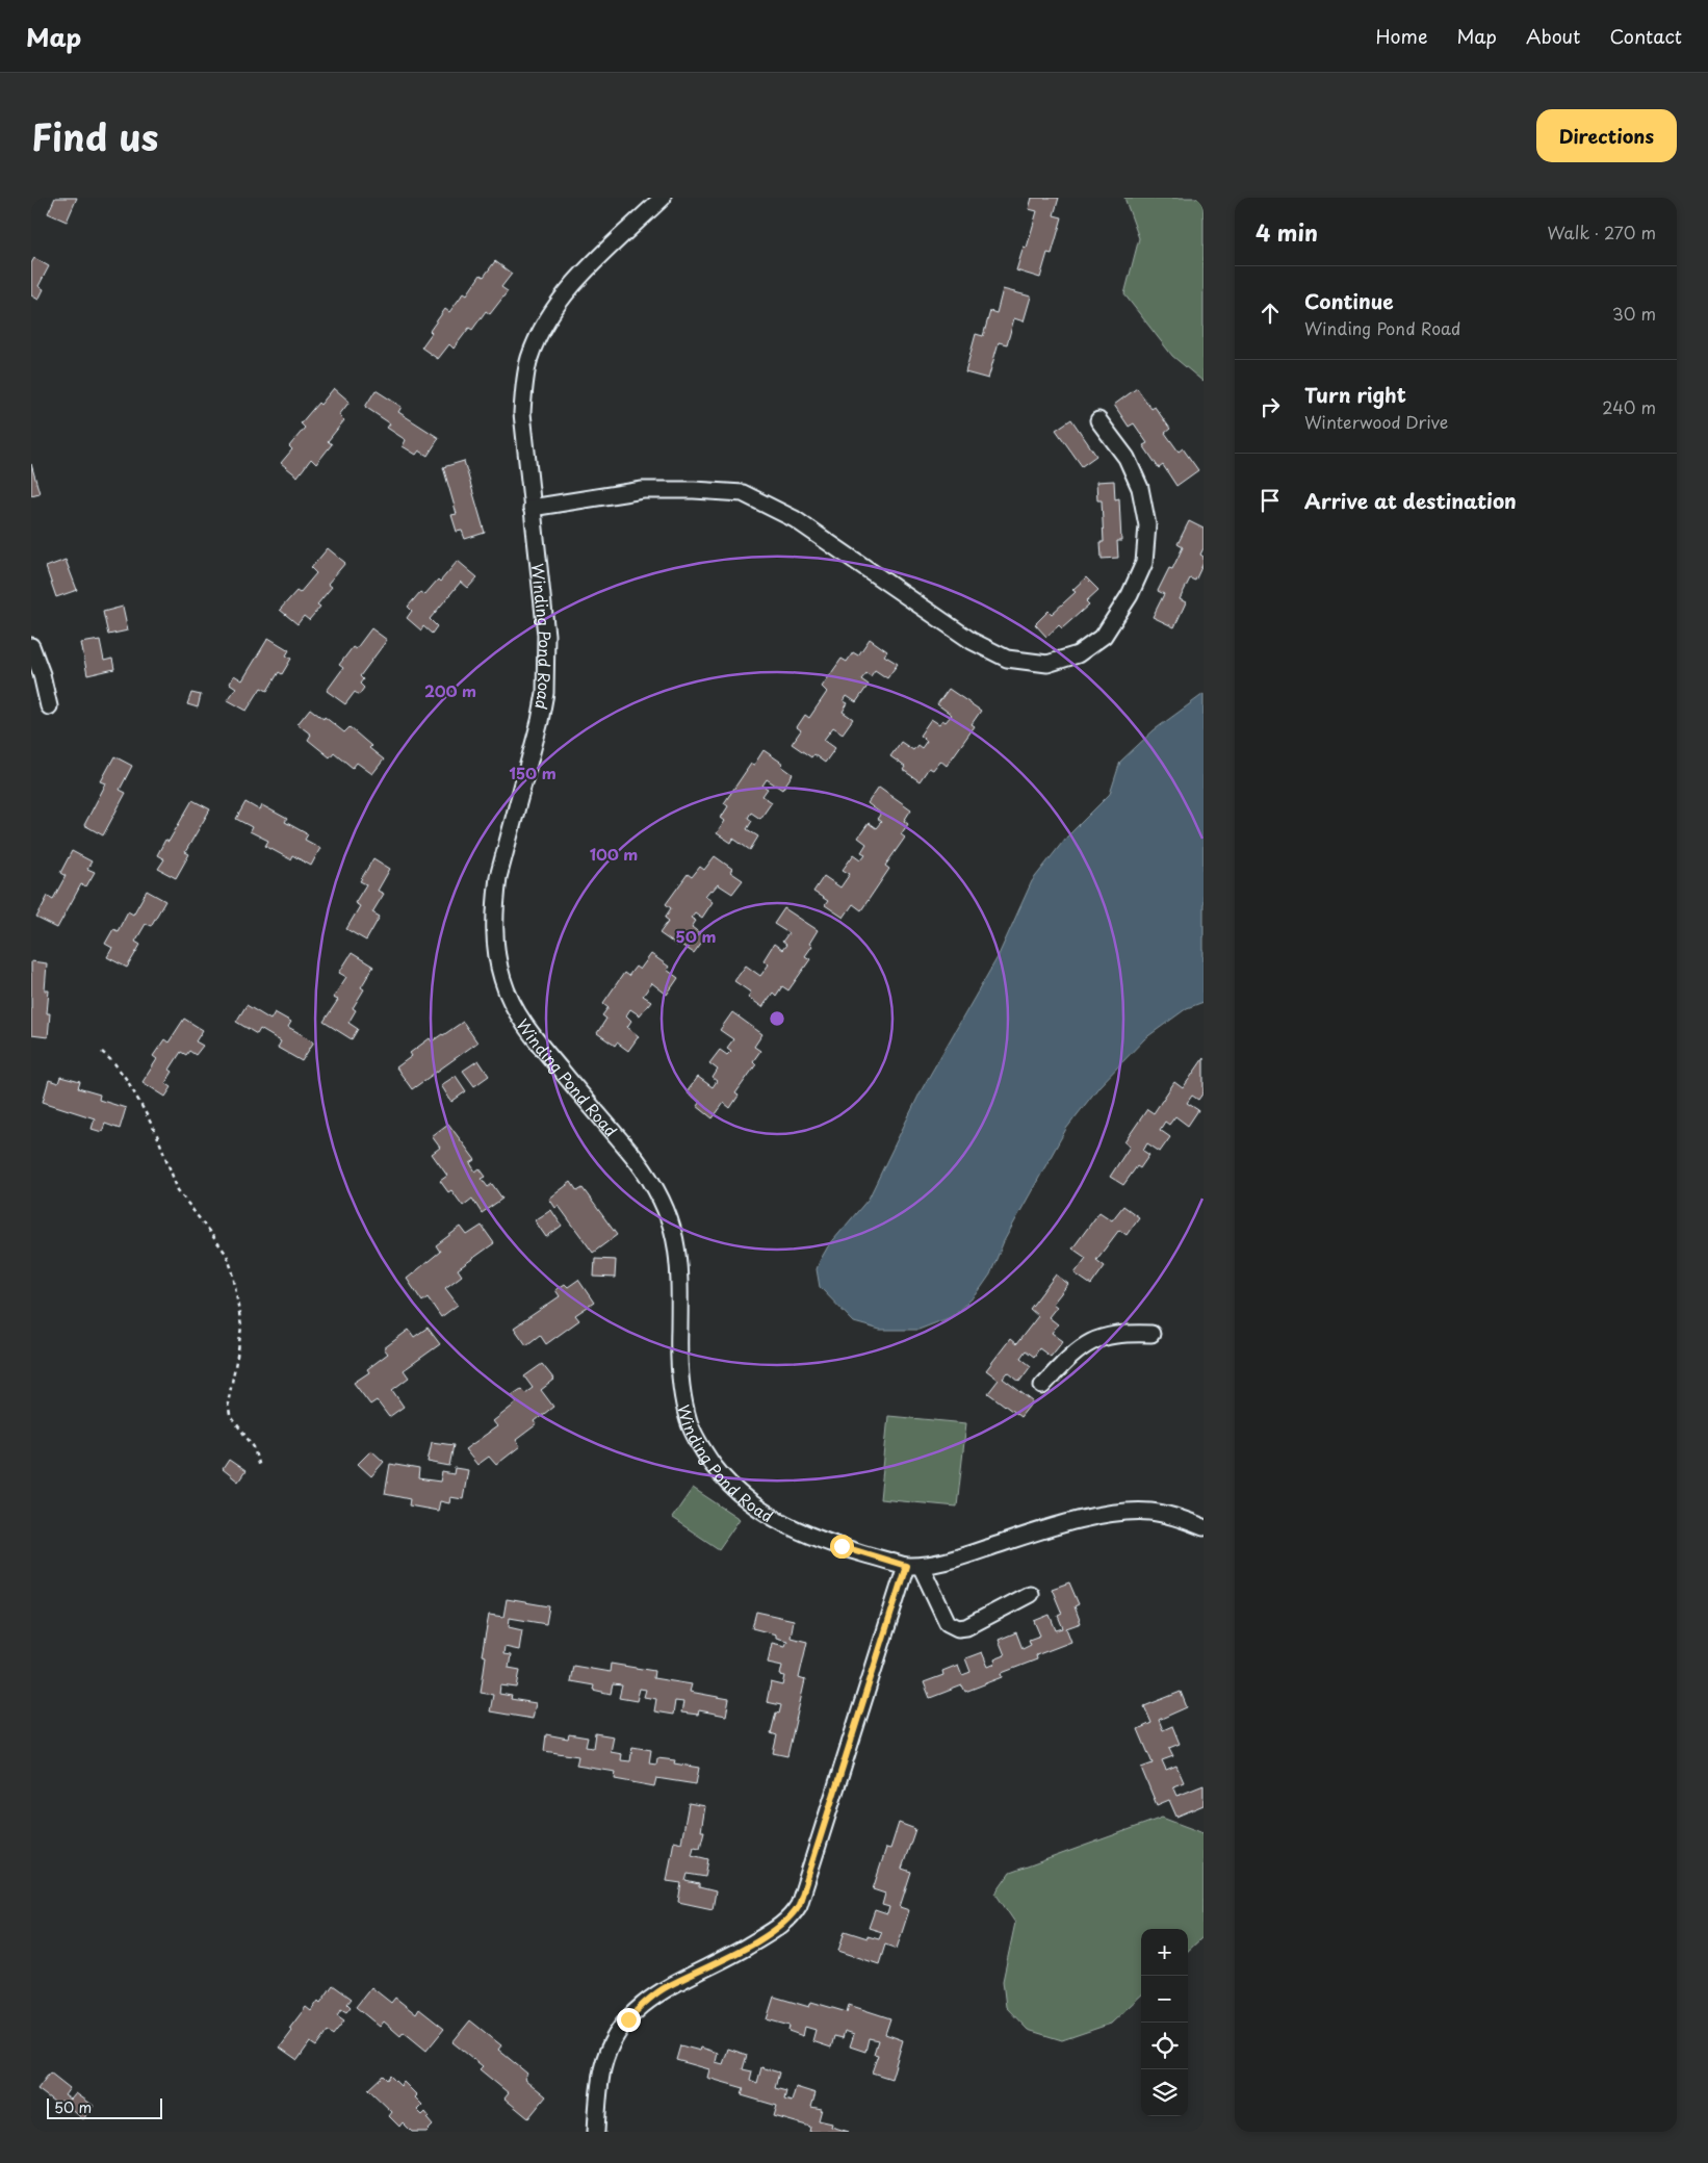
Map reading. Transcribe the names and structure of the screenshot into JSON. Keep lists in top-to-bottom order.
{
  "streets": {
    "street": ["Winding Pond Road"]
  },
  "scale_bar": "50 m",
  "page": {
    "header": "Map",
    "nav": [
      "Home",
      "Map",
      "About",
      "Contact"
    ],
    "title": "Find us",
    "buttons": "Directions",
    "heading": ["4 min", "Walk · 270 m"],
    "list": [
      ["Continue", "Winding Pond Road", "30 m"],
      ["Turn right", "Winterwood Drive", "240 m"],
      "Arrive at destination"
    ],
    "map_buttons": ["+", "−"],
    "scale": "50 m"
  },
  "rings": [
    "200 m",
    "150 m",
    "100 m",
    "50 m"
  ]
}
